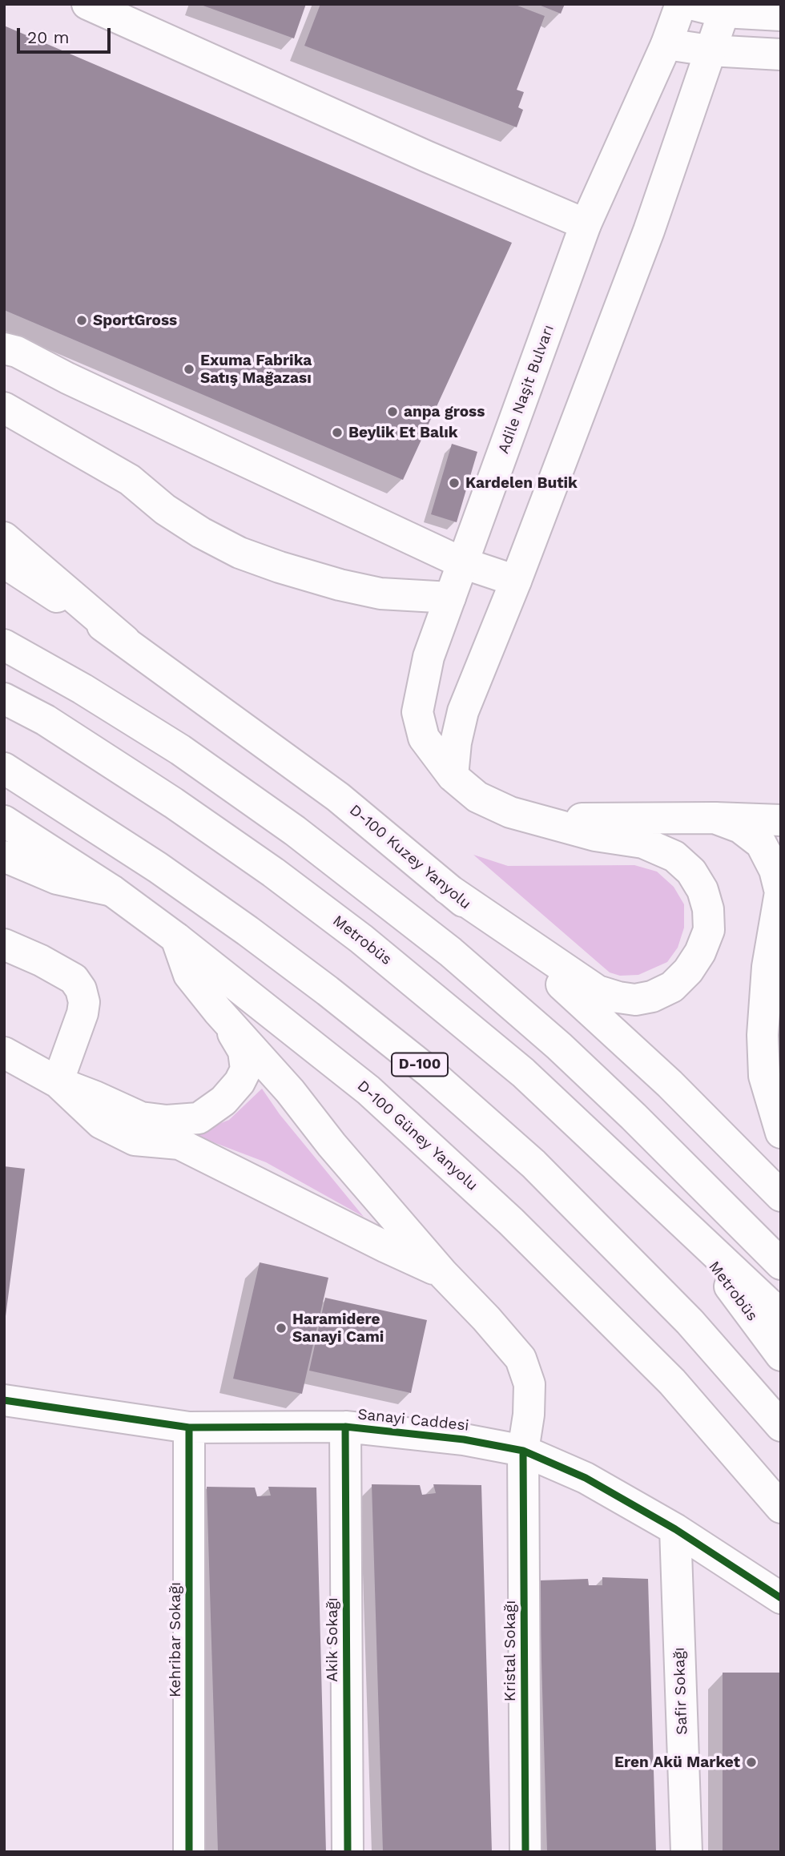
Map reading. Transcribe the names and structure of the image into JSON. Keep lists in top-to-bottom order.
{
  "streets": {
    "main road": [
      "Adile Naşit Bulvarı",
      "D-100 Kuzey Yanyolu",
      "Metrobüs",
      "D-100",
      "D-100 Güney Yanyolu",
      "Sanayi Caddesi",
      "Kehribar Sokağı",
      "Akik Sokağı",
      "Kristal Sokağı",
      "Safir Sokağı"
    ]
  },
  "crossings": [
    ["Adile Naşit Bulvarı", "D-100 Kuzey Yanyolu"],
    ["Sanayi Caddesi", "Kehribar Sokağı"],
    ["Sanayi Caddesi", "Akik Sokağı"],
    ["Sanayi Caddesi", "Kristal Sokağı"],
    ["Sanayi Caddesi", "Safir Sokağı"]
  ],
  "places": [
    "SportGross",
    "Exuma Fabrika Satış Mağazası",
    "anpa gross",
    "Beylik Et Balık",
    "Kardelen Butik",
    "Haramidere Sanayi Cami",
    "Eren Akü Market"
  ],
  "scale_bar": "20 m"
}
